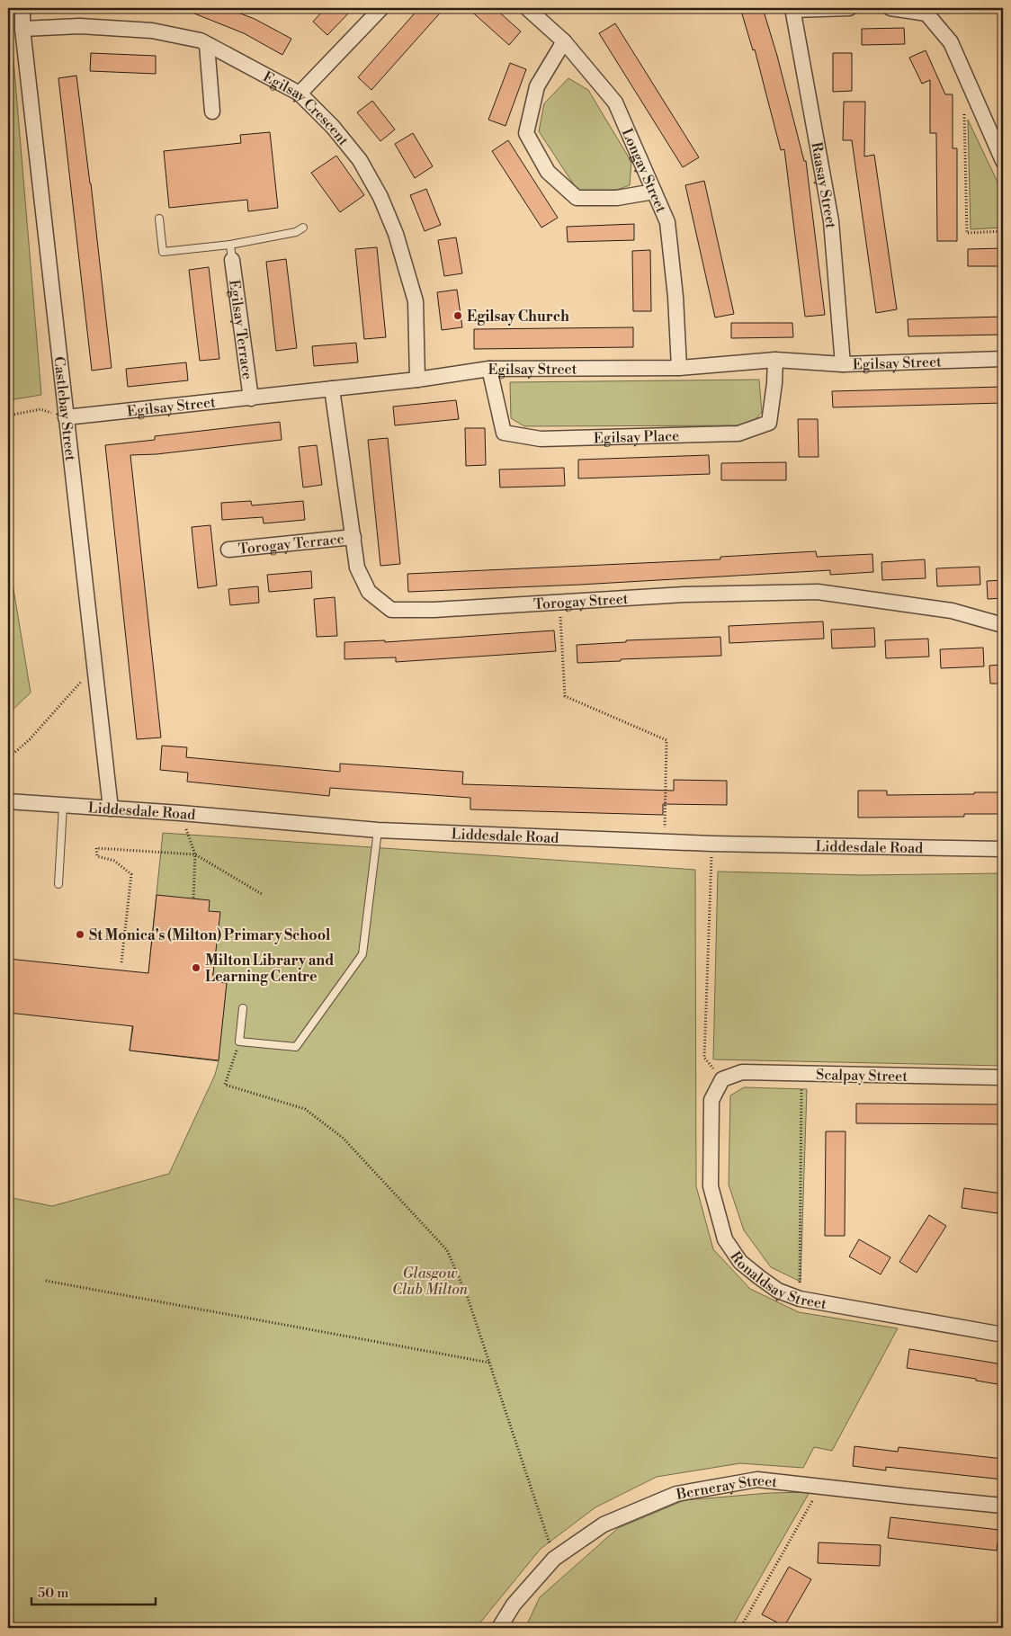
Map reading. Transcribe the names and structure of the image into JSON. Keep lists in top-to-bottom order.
{
  "streets": {
    "street": [
      "Egilsay Crescent",
      "Longay Street",
      "Raasay Street",
      "Egilsay Terrace",
      "Egilsay Street",
      "Castlebay Street",
      "Egilsay Place",
      "Torogay Terrace",
      "Torogay Street",
      "Liddesdale Road",
      "Scalpay Street",
      "Ronaldsay Street",
      "Berneray Street"
    ]
  },
  "crossings": [
    ["Egilsay Crescent", "Egilsay Street"],
    ["Egilsay Crescent", "Castlebay Street"],
    ["Longay Street", "Egilsay Street"],
    ["Raasay Street", "Egilsay Street"],
    ["Egilsay Terrace", "Egilsay Street"],
    ["Egilsay Street", "Castlebay Street"],
    ["Egilsay Street", "Egilsay Place"],
    ["Egilsay Street", "Torogay Street"],
    ["Castlebay Street", "Liddesdale Road"],
    ["Torogay Terrace", "Torogay Street"],
    ["Scalpay Street", "Ronaldsay Street"]
  ],
  "parks": ["Glasgow Club Milton"],
  "places": ["Egilsay Church", "St Monica's (Milton) Primary School", "Milton Library and Learning Centre"],
  "scale_bar": "50 m"
}
